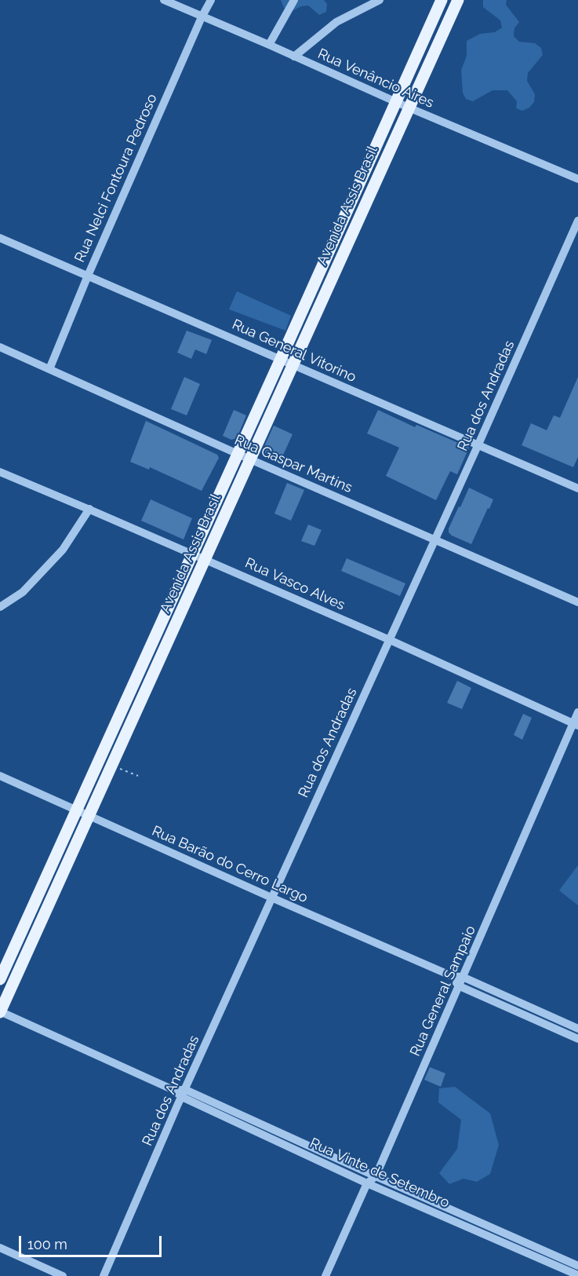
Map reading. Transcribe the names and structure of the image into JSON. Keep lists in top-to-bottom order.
{
  "streets": {
    "main road": ["Avenida Assis Brasil"],
    "street": [
      "Rua Venâncio Aires",
      "Rua Nelci Fontoura Pedroso",
      "Rua General Vitorino",
      "Rua dos Andradas",
      "Rua Gaspar Martins",
      "Rua Vasco Alves",
      "Rua Barão do Cerro Largo",
      "Rua General Sampaio",
      "Rua Vinte de Setembro"
    ]
  },
  "crossings": [
    ["Rua Venâncio Aires", "Rua Nelci Fontoura Pedroso"],
    ["Rua Venâncio Aires", "Avenida Assis Brasil"],
    ["Rua Nelci Fontoura Pedroso", "Rua General Vitorino"],
    ["Rua Nelci Fontoura Pedroso", "Rua Gaspar Martins"],
    ["Avenida Assis Brasil", "Rua General Vitorino"],
    ["Avenida Assis Brasil", "Rua Gaspar Martins"],
    ["Avenida Assis Brasil", "Rua Vasco Alves"],
    ["Avenida Assis Brasil", "Rua Barão do Cerro Largo"],
    ["Avenida Assis Brasil", "Rua Vinte de Setembro"],
    ["Rua General Vitorino", "Rua dos Andradas"],
    ["Rua dos Andradas", "Rua Gaspar Martins"],
    ["Rua dos Andradas", "Rua Vasco Alves"],
    ["Rua dos Andradas", "Rua Barão do Cerro Largo"],
    ["Rua dos Andradas", "Rua Vinte de Setembro"],
    ["Rua Vasco Alves", "Rua General Sampaio"],
    ["Rua Barão do Cerro Largo", "Rua General Sampaio"],
    ["Rua General Sampaio", "Rua Vinte de Setembro"]
  ],
  "scale_bar": "100 m"
}
